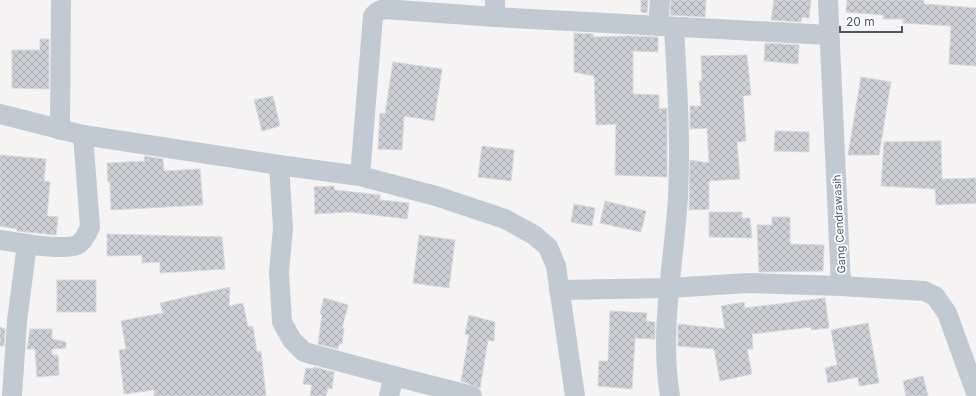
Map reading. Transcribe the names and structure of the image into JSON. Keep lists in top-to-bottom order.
{
  "streets": {
    "street": ["Gang Cendrawasih"]
  },
  "scale_bar": "20 m"
}
